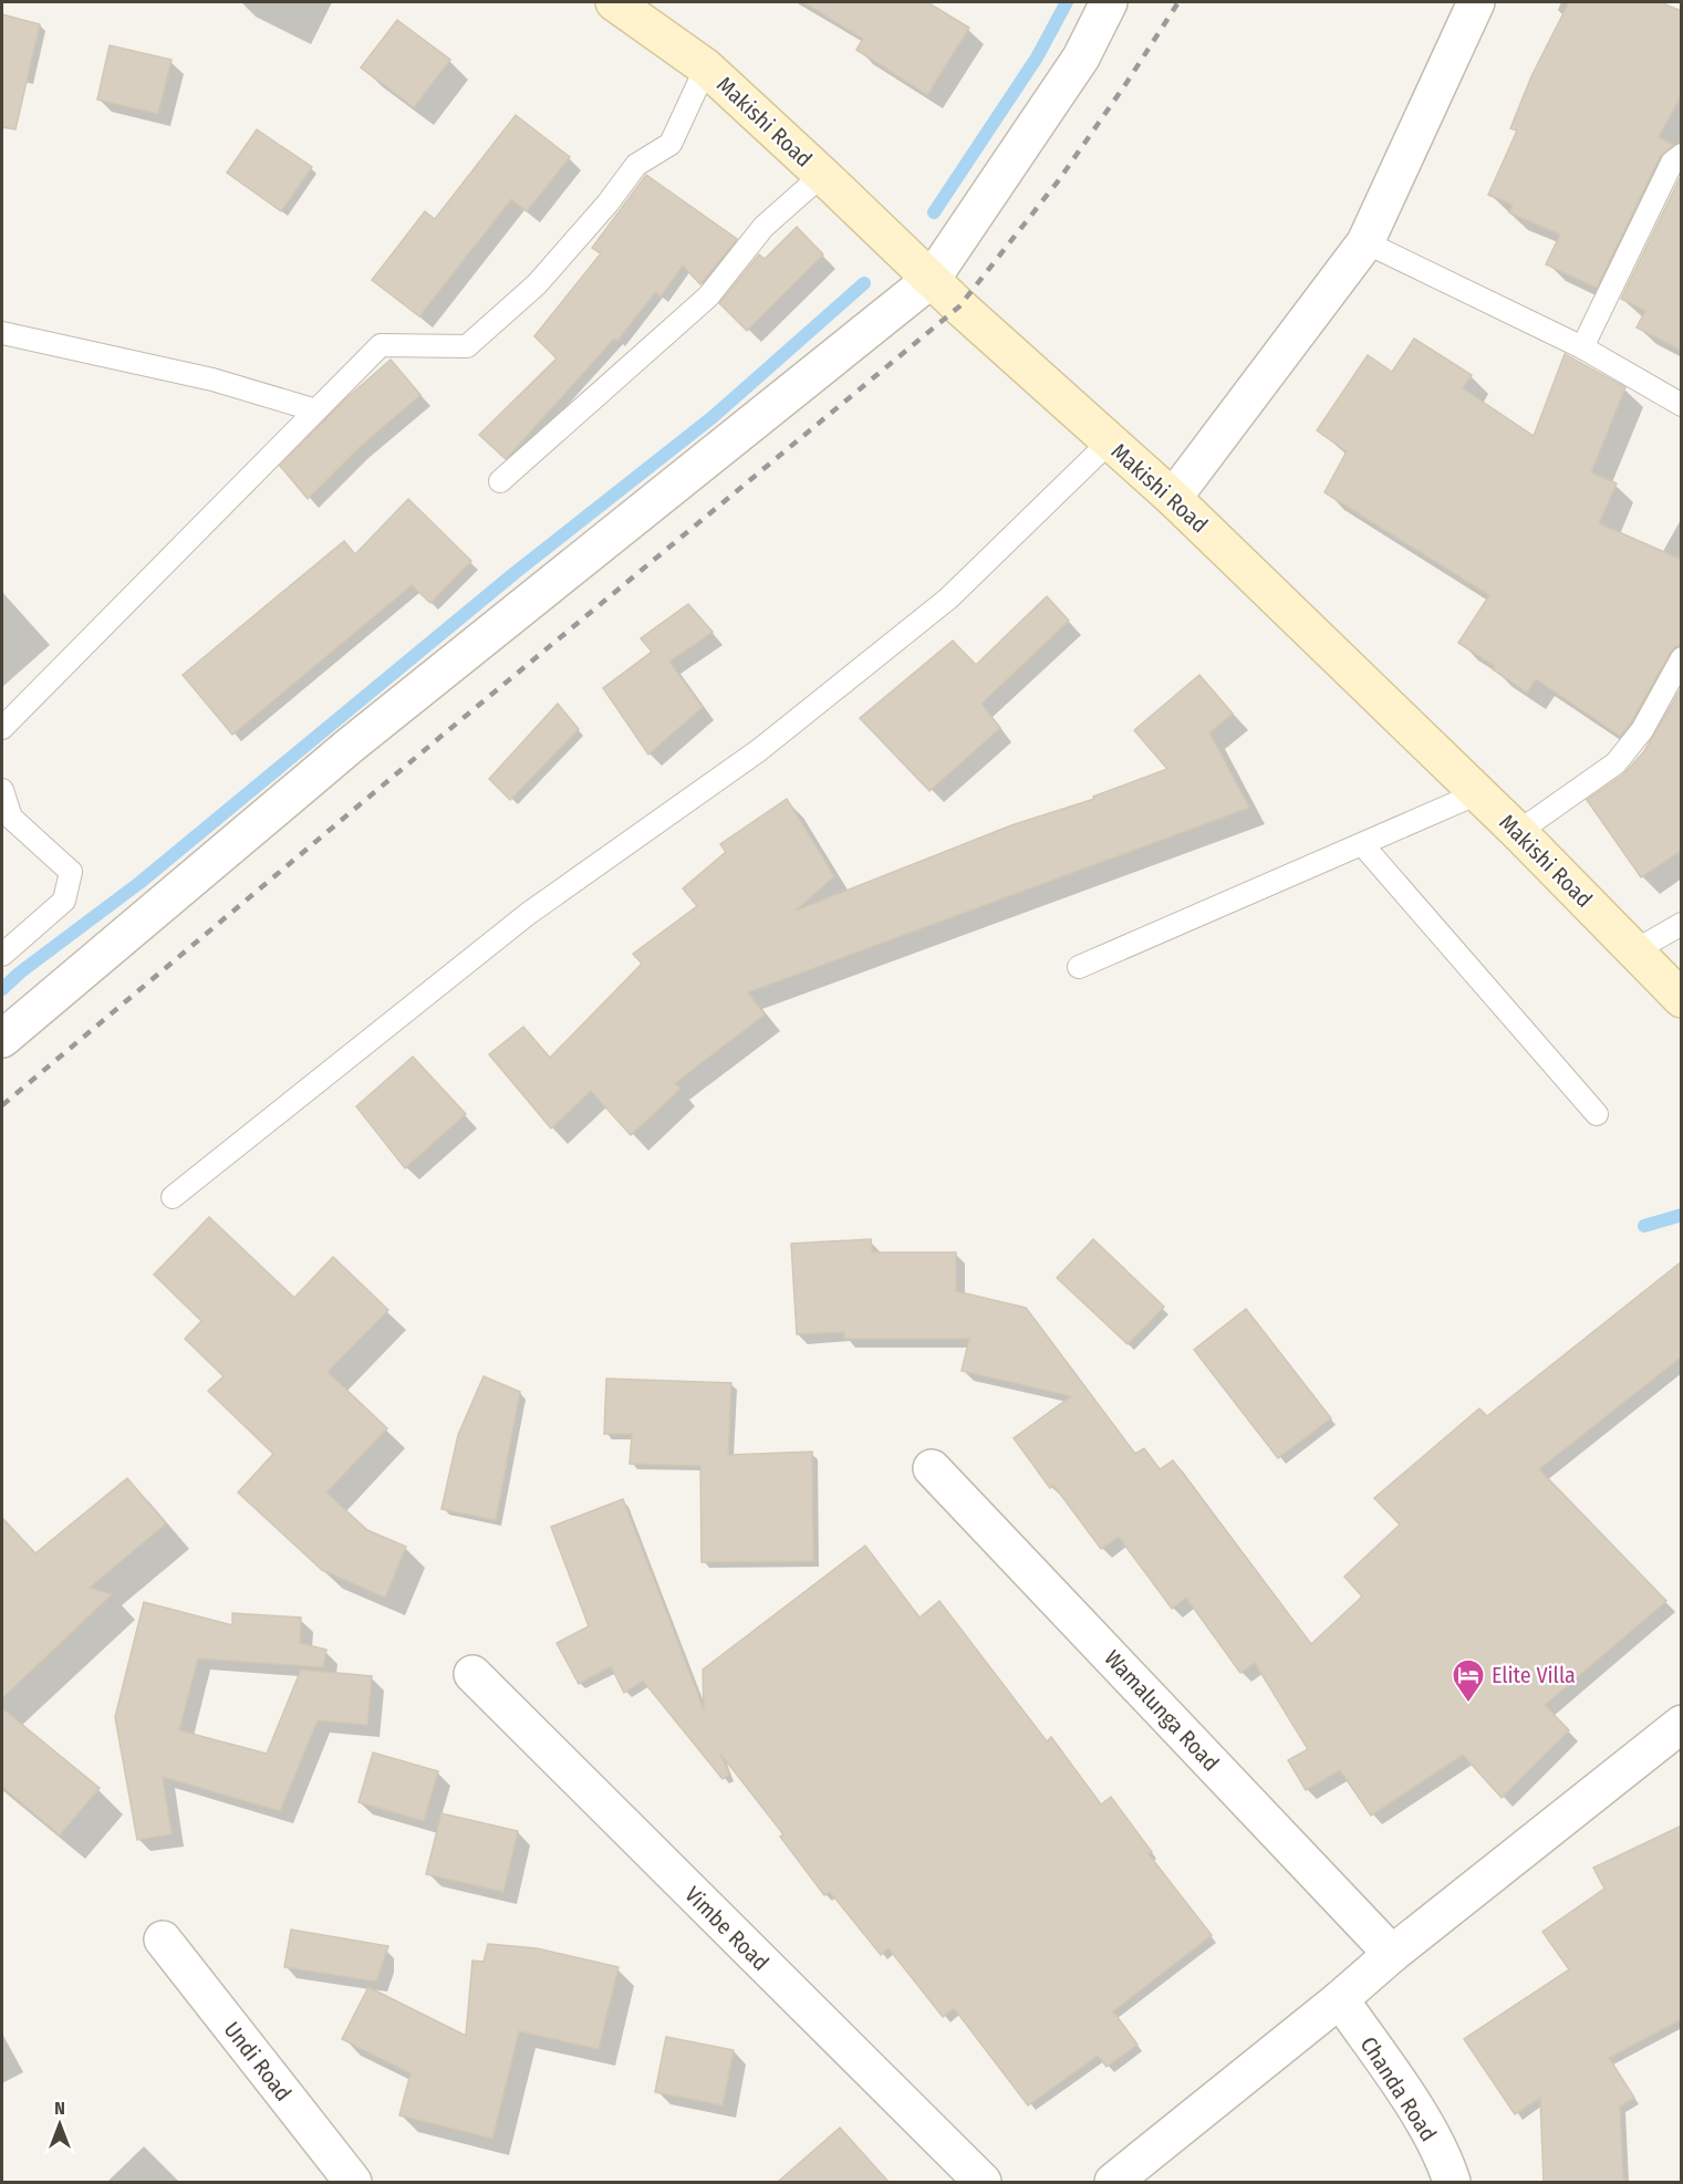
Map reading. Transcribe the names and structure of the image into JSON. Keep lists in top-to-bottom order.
{
  "streets": {
    "main road": ["Makishi Road"],
    "street": [
      "Wamalunga Road",
      "Vimbe Road",
      "Undi Road",
      "Chanda Road"
    ]
  },
  "places": {
    "hotel": ["Elite Villa"]
  },
  "north": "top"
}
